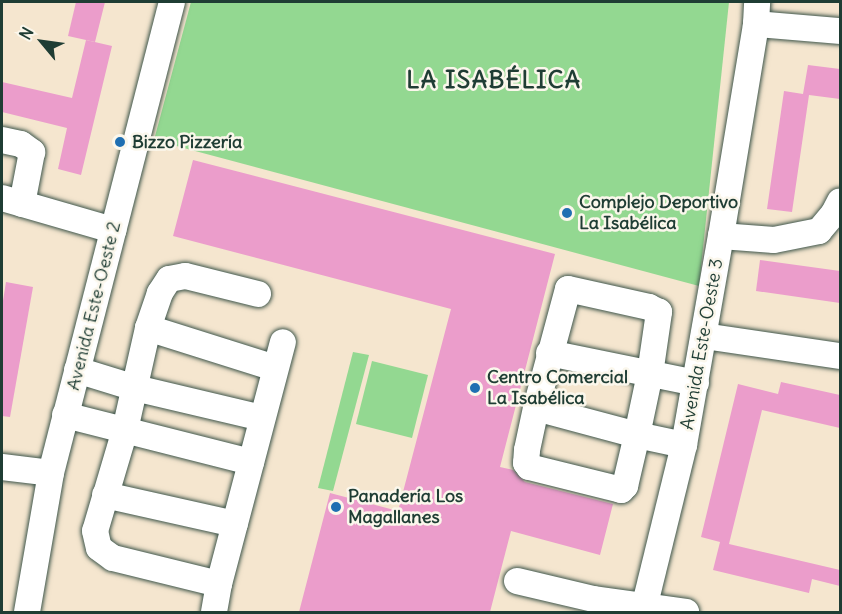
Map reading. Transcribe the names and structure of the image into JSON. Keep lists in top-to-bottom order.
{
  "streets": {
    "street": ["Avenida Este-Oeste 2", "Avenida Este-Oeste 3"]
  },
  "districts": ["LA ISABÉLICA"],
  "places": [
    "Bizzo Pizzería",
    "Complejo Deportivo La Isabélica",
    "Centro Comercial La Isabélica",
    "Panadería Los Magallanes"
  ],
  "north": "top left"
}
